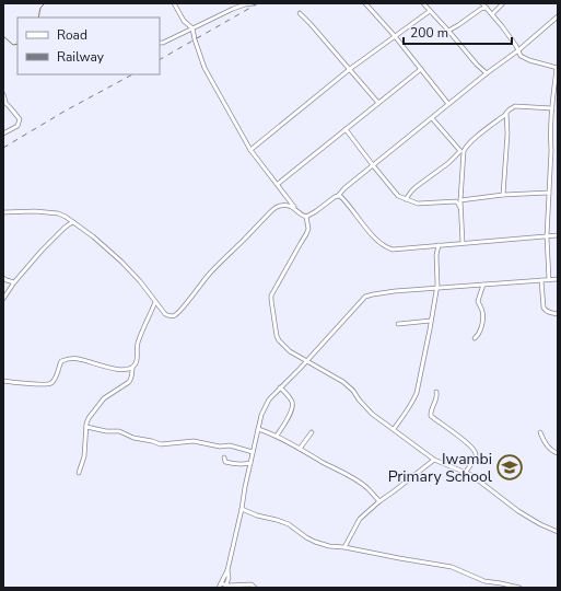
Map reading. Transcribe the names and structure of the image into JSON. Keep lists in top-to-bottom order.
{
  "places": {
    "school or university": ["Iwambi Primary School"]
  },
  "legend": ["Road", "Railway"],
  "scale_bar": "200 m"
}
